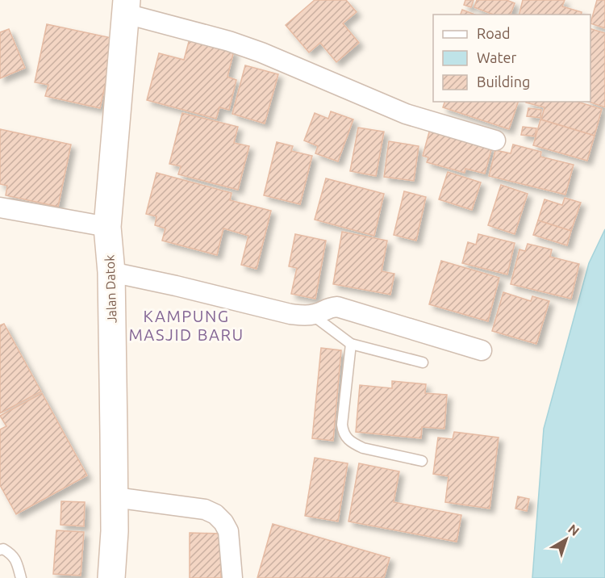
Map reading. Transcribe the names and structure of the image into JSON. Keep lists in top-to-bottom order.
{
  "streets": {
    "main road": ["Jalan Datok"]
  },
  "districts": ["KAMPUNG MASJID BARU"],
  "legend": ["Road", "Water", "Building"],
  "north": "top right"
}
